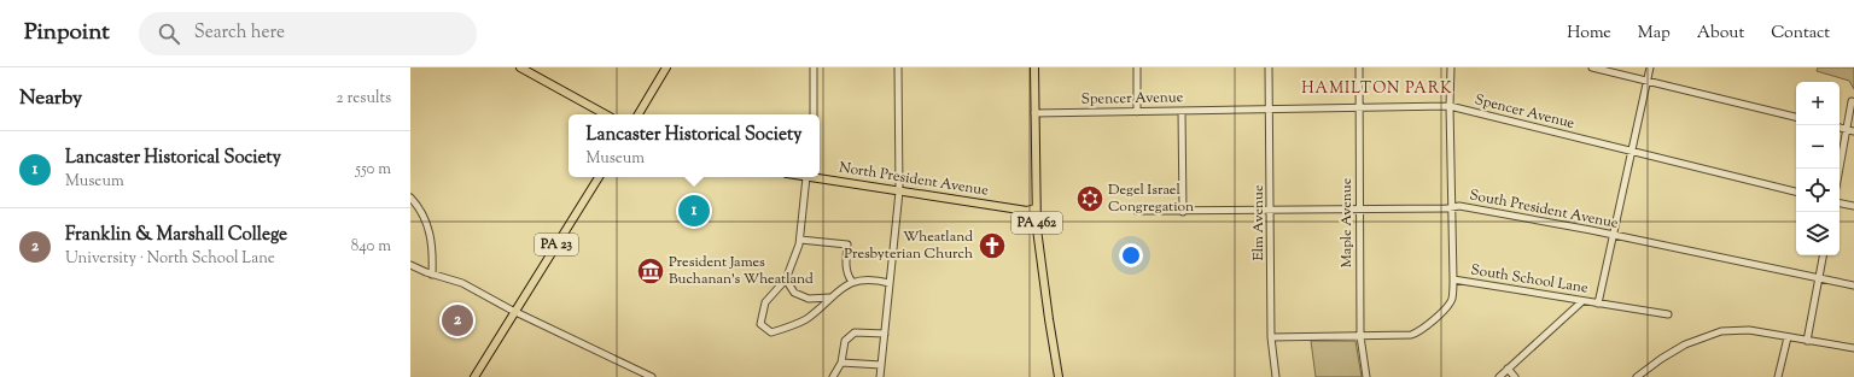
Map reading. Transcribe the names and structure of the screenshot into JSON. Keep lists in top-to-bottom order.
{
  "streets": {
    "main road": ["North President Avenue", "PA 462", "PA 23"],
    "street": [
      "Spencer Avenue",
      "South President Avenue",
      "Elm Avenue",
      "Maple Avenue",
      "South School Lane"
    ]
  },
  "crossings": [
    ["Spencer Avenue", "PA 462"],
    ["Spencer Avenue", "Elm Avenue"],
    ["Spencer Avenue", "Maple Avenue"],
    ["North President Avenue", "PA 462"],
    ["South President Avenue", "Elm Avenue"],
    ["South President Avenue", "Maple Avenue"],
    ["Elm Avenue", "South School Lane"],
    ["Maple Avenue", "South School Lane"]
  ],
  "districts": ["HAMILTON PARK"],
  "places": {
    "synagogue": ["Degel Israel Congregation"],
    "church": ["Wheatland Presbyterian Church"],
    "museum": ["President James Buchanan's Wheatland"]
  },
  "page": {
    "header": "Pinpoint",
    "search": "Search here",
    "nav": [
      "Home",
      "Map",
      "About",
      "Contact"
    ],
    "heading": ["Nearby", "2 results"],
    "map_buttons": ["+", "−"],
    "popup": ["Lancaster Historical Society", "Museum"],
    "list": [
      {
        "mark": "1",
        "name": "Lancaster Historical Society",
        "note": "Museum",
        "value": "550 m"
      },
      {
        "mark": "2",
        "name": "Franklin & Marshall College",
        "note": "University · North School Lane",
        "value": "840 m"
      }
    ],
    "pins": ["1", "2"]
  }
}
